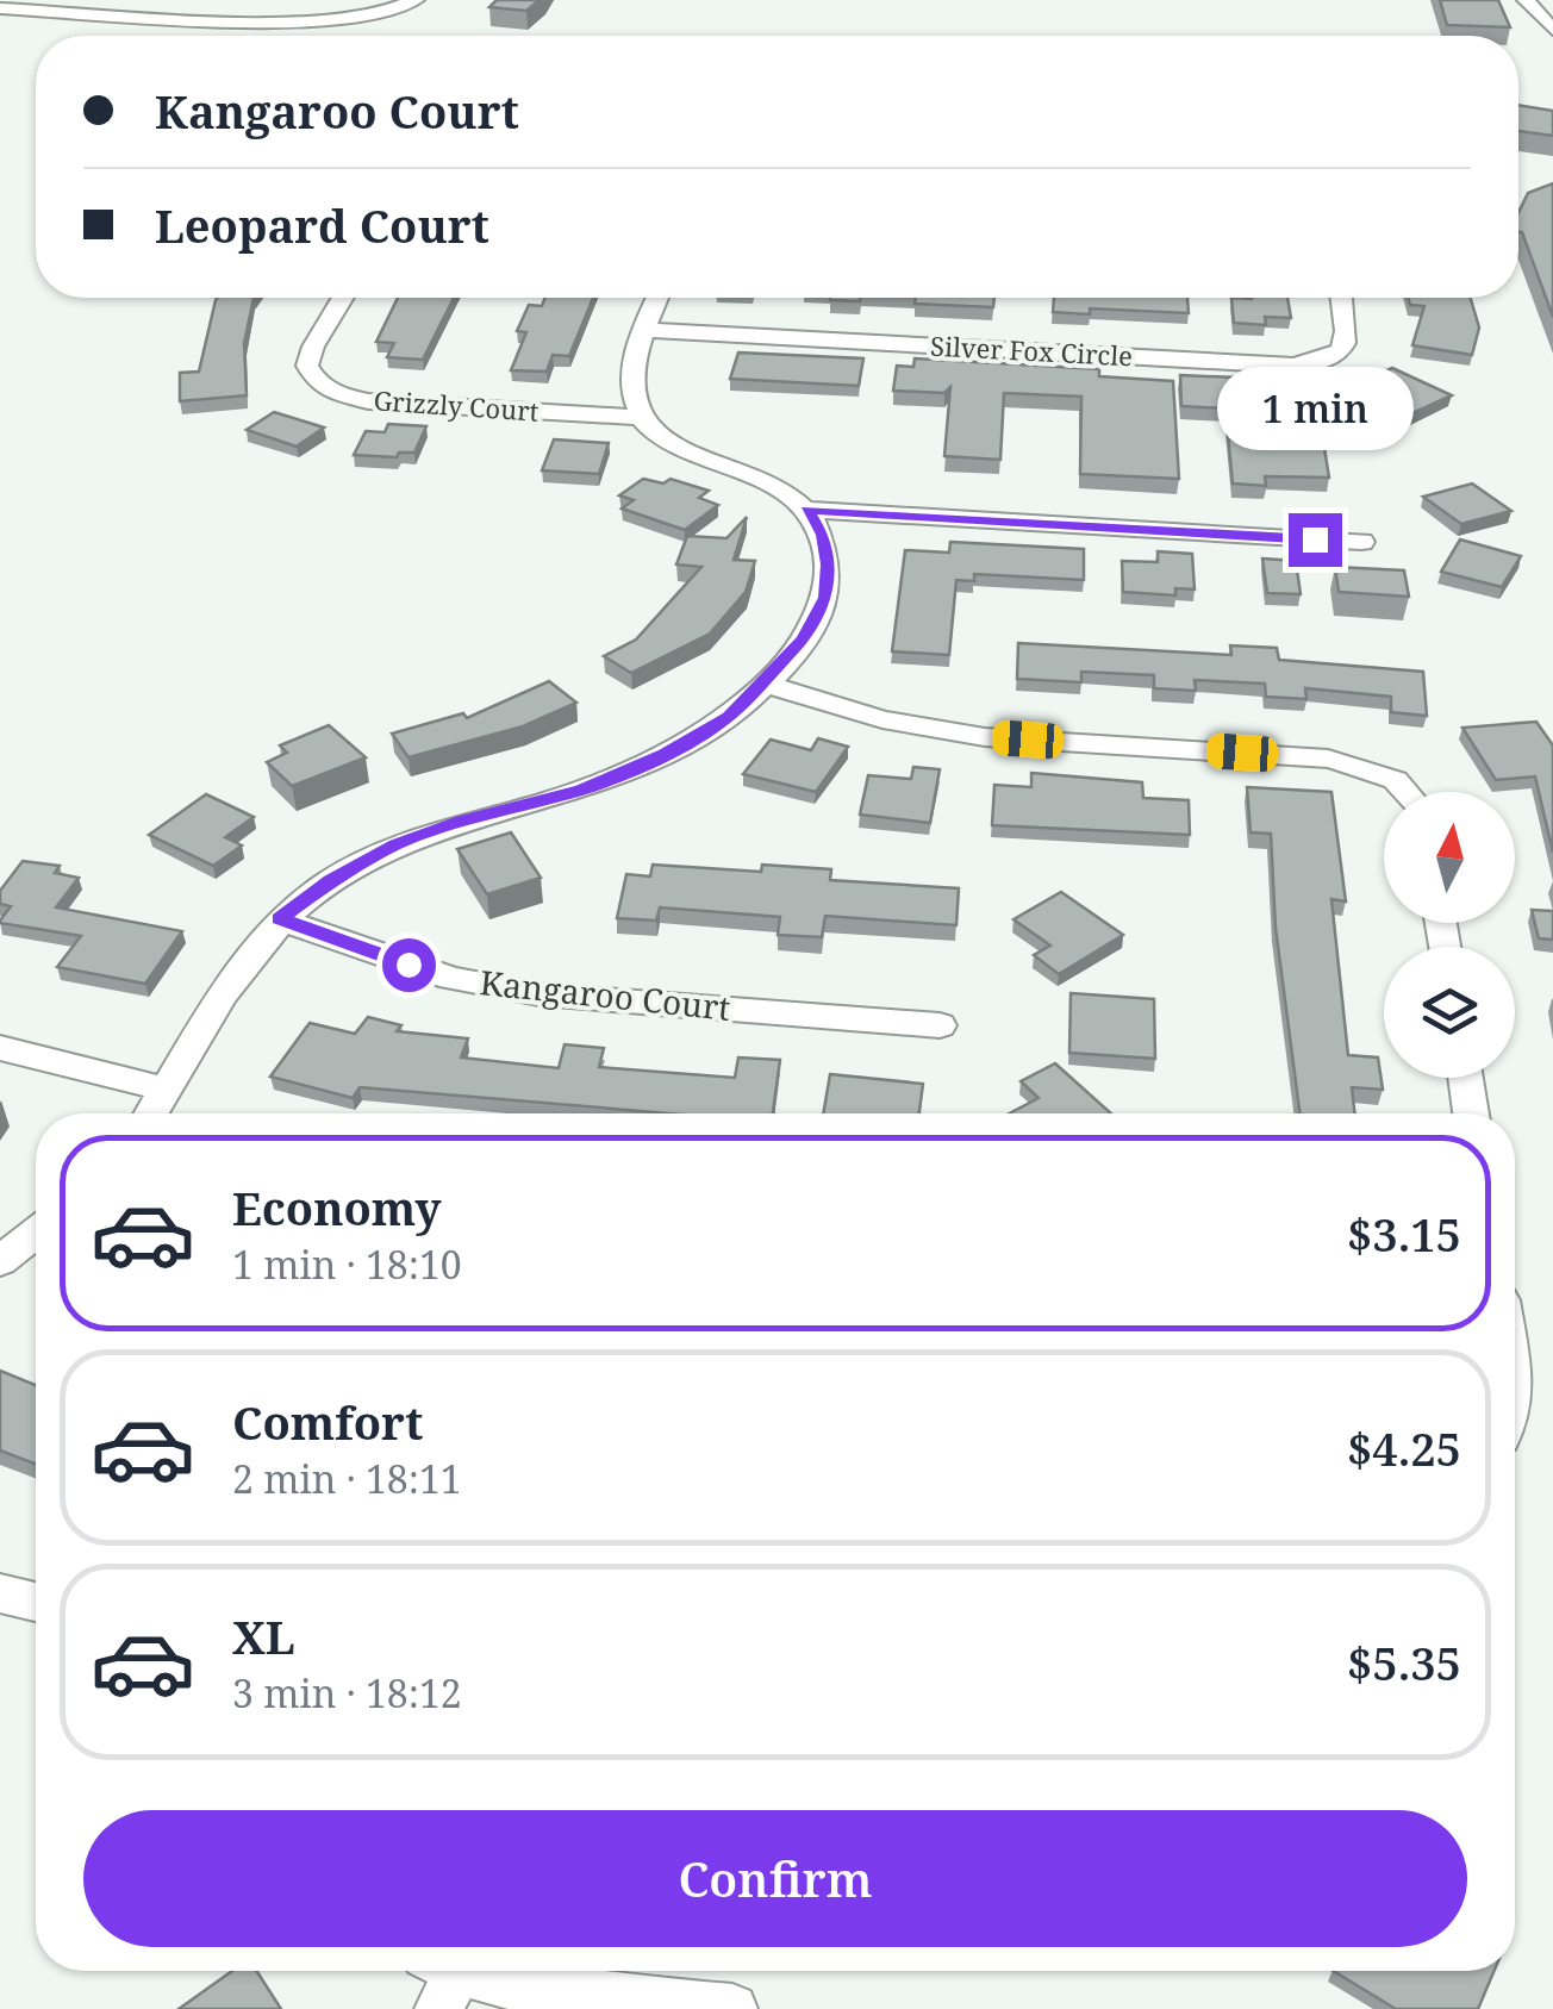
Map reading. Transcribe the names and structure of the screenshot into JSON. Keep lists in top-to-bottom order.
{
  "streets": {
    "street": ["Silver Fox Circle", "Grizzly Court", "Kangaroo Court"]
  },
  "north": "top",
  "page": {
    "banner": ["Kangaroo Court", "Leopard Court"],
    "bubble": "1 min",
    "list": [
      {
        "name": "Economy",
        "note": "1 min · 18:10",
        "value": "$3.15"
      },
      {
        "name": "Comfort",
        "note": "2 min · 18:11",
        "value": "$4.25"
      },
      {
        "name": "XL",
        "note": "3 min · 18:12",
        "value": "$5.35"
      }
    ],
    "buttons": "Confirm"
  }
}
